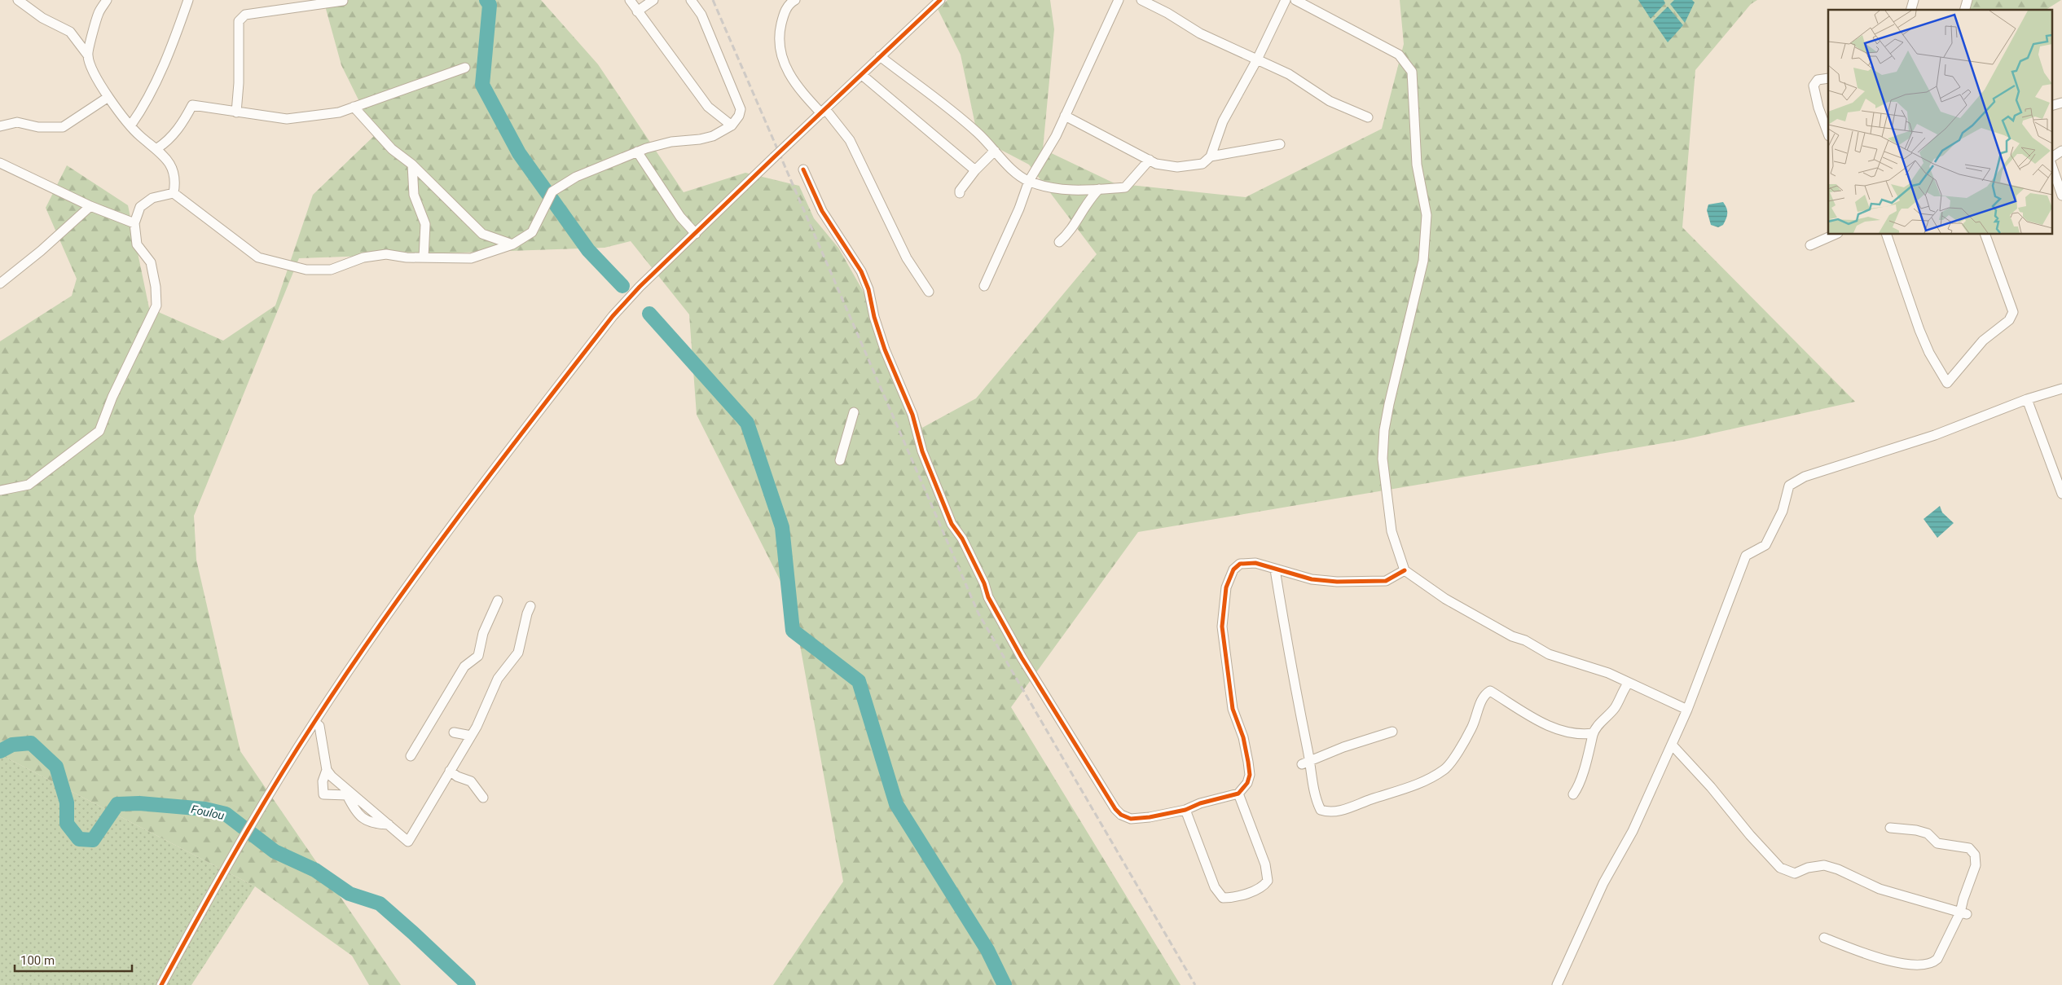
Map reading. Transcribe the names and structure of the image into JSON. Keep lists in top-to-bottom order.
{
  "water": ["Foulou"],
  "scale_bar": "100 m"
}
